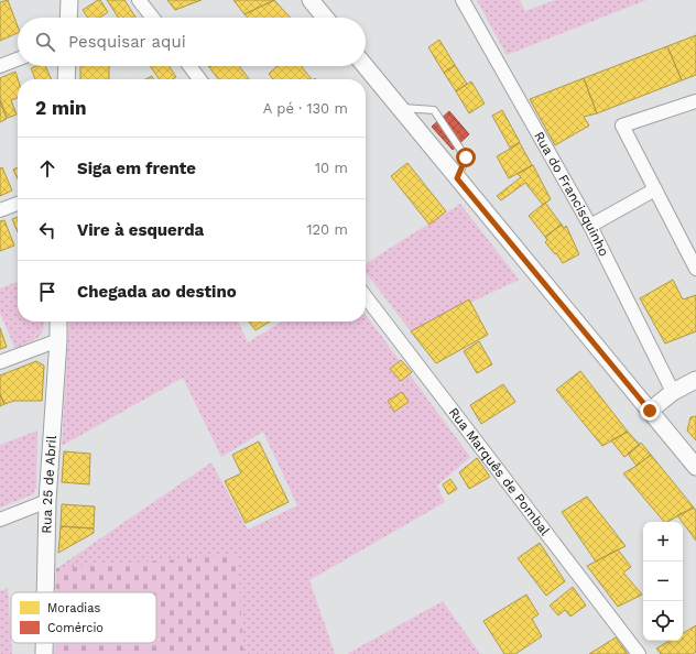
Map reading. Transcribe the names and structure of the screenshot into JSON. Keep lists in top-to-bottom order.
{
  "streets": {
    "street": ["Rua do Francisquinho", "Rua Marquês de Pombal", "Rua 25 de Abril"]
  },
  "legend": ["Moradias", "Comércio"],
  "page": {
    "search": "Pesquisar aqui",
    "heading": ["2 min", "A pé · 130 m"],
    "list": [
      ["Siga em frente", "10 m"],
      ["Vire à esquerda", "120 m"],
      "Chegada ao destino"
    ],
    "map_buttons": ["+", "−"]
  }
}
